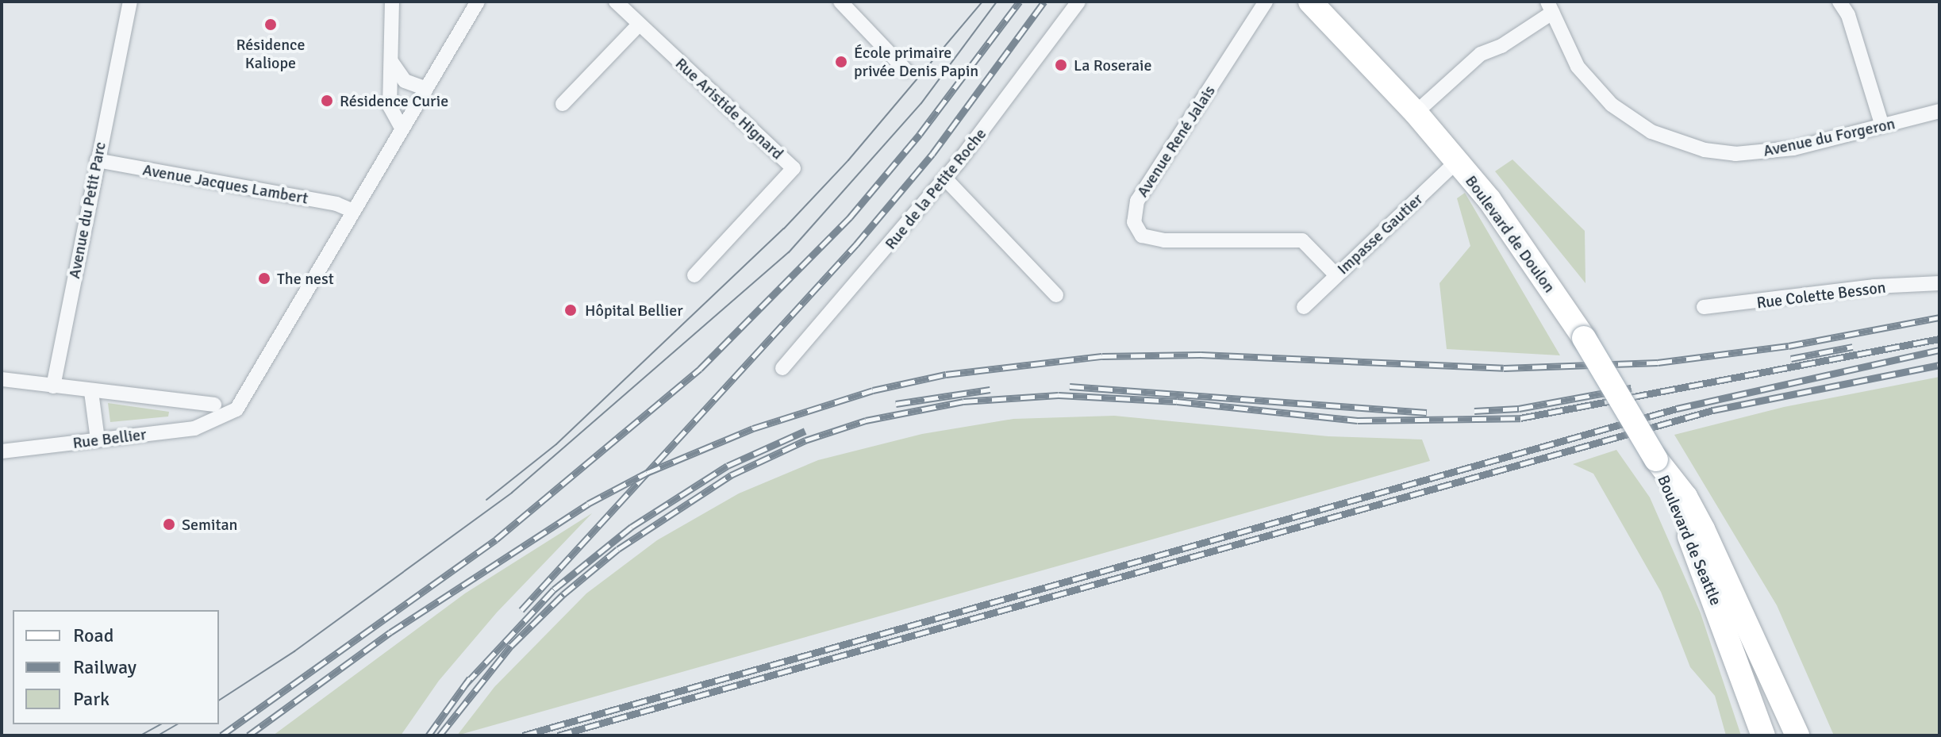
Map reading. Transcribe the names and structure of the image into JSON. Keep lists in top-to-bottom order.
{
  "streets": {
    "main road": ["Boulevard de Doulon", "Boulevard de Seattle"],
    "street": [
      "Rue Aristide Hignard",
      "Avenue du Forgeron",
      "Avenue René Jalais",
      "Avenue Jacques Lambert",
      "Rue de la Petite Roche",
      "Avenue du Petit Parc",
      "Impasse Gautier",
      "Rue Colette Besson",
      "Rue Bellier"
    ]
  },
  "crossings": [
    ["Avenue René Jalais", "Impasse Gautier"],
    ["Avenue Jacques Lambert", "Avenue du Petit Parc"],
    ["Avenue Jacques Lambert", "Rue Bellier"],
    ["Impasse Gautier", "Boulevard de Doulon"],
    ["Boulevard de Doulon", "Boulevard de Seattle"]
  ],
  "places": [
    "Résidence Kaliope",
    "École primaire privée Denis Papin",
    "La Roseraie",
    "Résidence Curie",
    "The nest",
    "Hôpital Bellier",
    "Semitan"
  ],
  "legend": ["Road", "Railway", "Park"]
}
